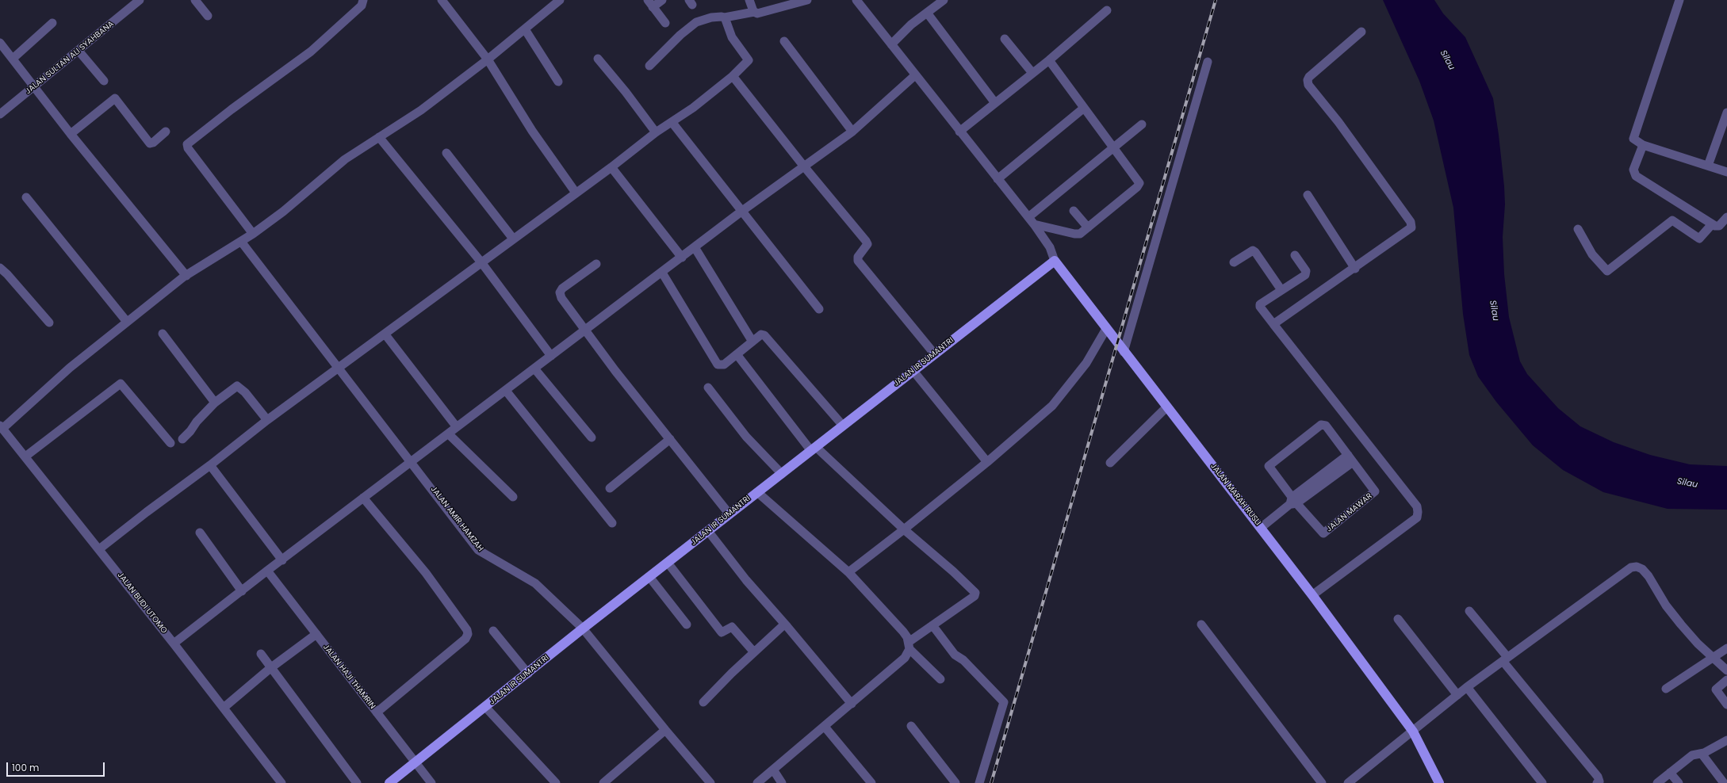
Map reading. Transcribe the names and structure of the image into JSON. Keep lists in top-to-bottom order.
{
  "streets": {
    "main road": ["JALAN IR SUMANTRI", "JALAN MARAH RUSLI"],
    "street": [
      "JALAN SULTAN ALI SYAHBANA",
      "JALAN MAWAR",
      "JALAN AMIR HAMZAH",
      "JALAN BUDI UTOMO",
      "JALAN HAJI THAMRIN"
    ]
  },
  "crossings": [
    ["JALAN IR SUMANTRI", "JALAN MARAH RUSLI"],
    ["JALAN IR SUMANTRI", "JALAN AMIR HAMZAH"],
    ["JALAN IR SUMANTRI", "JALAN HAJI THAMRIN"]
  ],
  "water": ["Silau"],
  "scale_bar": "100 m"
}
